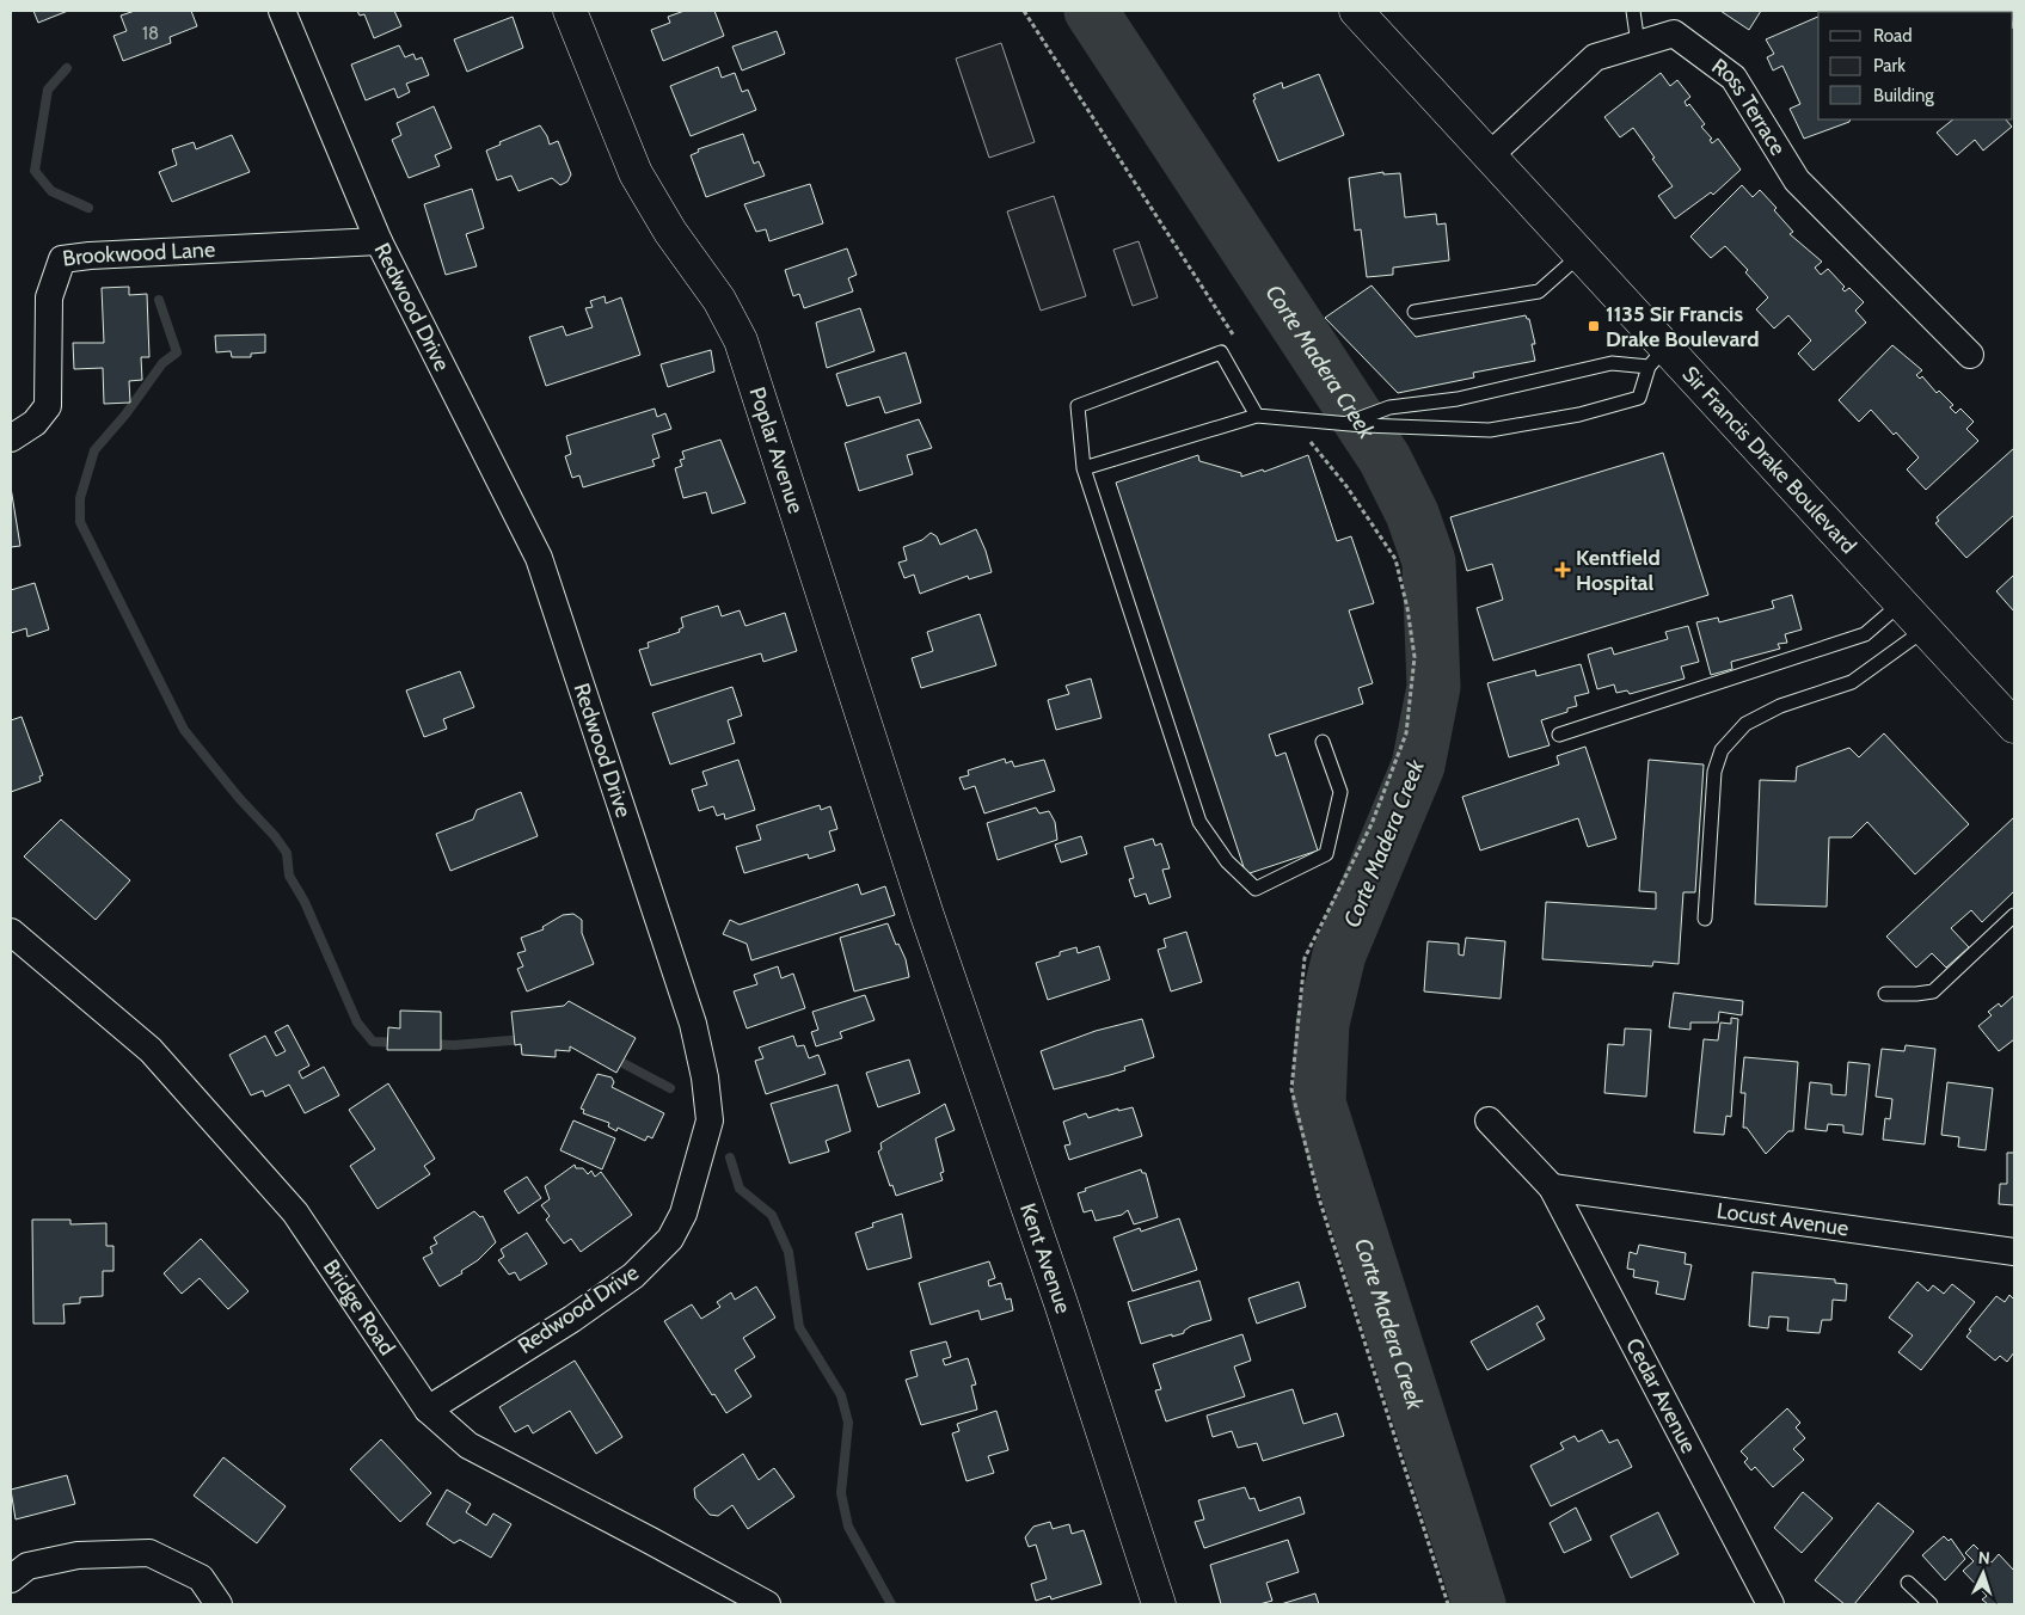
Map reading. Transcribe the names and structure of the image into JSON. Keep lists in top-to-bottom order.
{
  "streets": {
    "street": [
      "Ross Terrace",
      "Brookwood Lane",
      "Redwood Drive",
      "Poplar Avenue",
      "Sir Francis Drake Boulevard",
      "Locust Avenue",
      "Kent Avenue",
      "Bridge Road",
      "Cedar Avenue"
    ]
  },
  "crossings": [
    ["Ross Terrace", "Sir Francis Drake Boulevard"],
    ["Brookwood Lane", "Redwood Drive"],
    ["Redwood Drive", "Bridge Road"],
    ["Poplar Avenue", "Kent Avenue"],
    ["Locust Avenue", "Cedar Avenue"]
  ],
  "water": ["Corte Madera Creek"],
  "places": {
    "transit": ["1135 Sir Francis Drake Boulevard"],
    "health": ["Kentfield Hospital"]
  },
  "house_numbers": ["18"],
  "legend": ["Road", "Park", "Building"],
  "north": "top"
}
